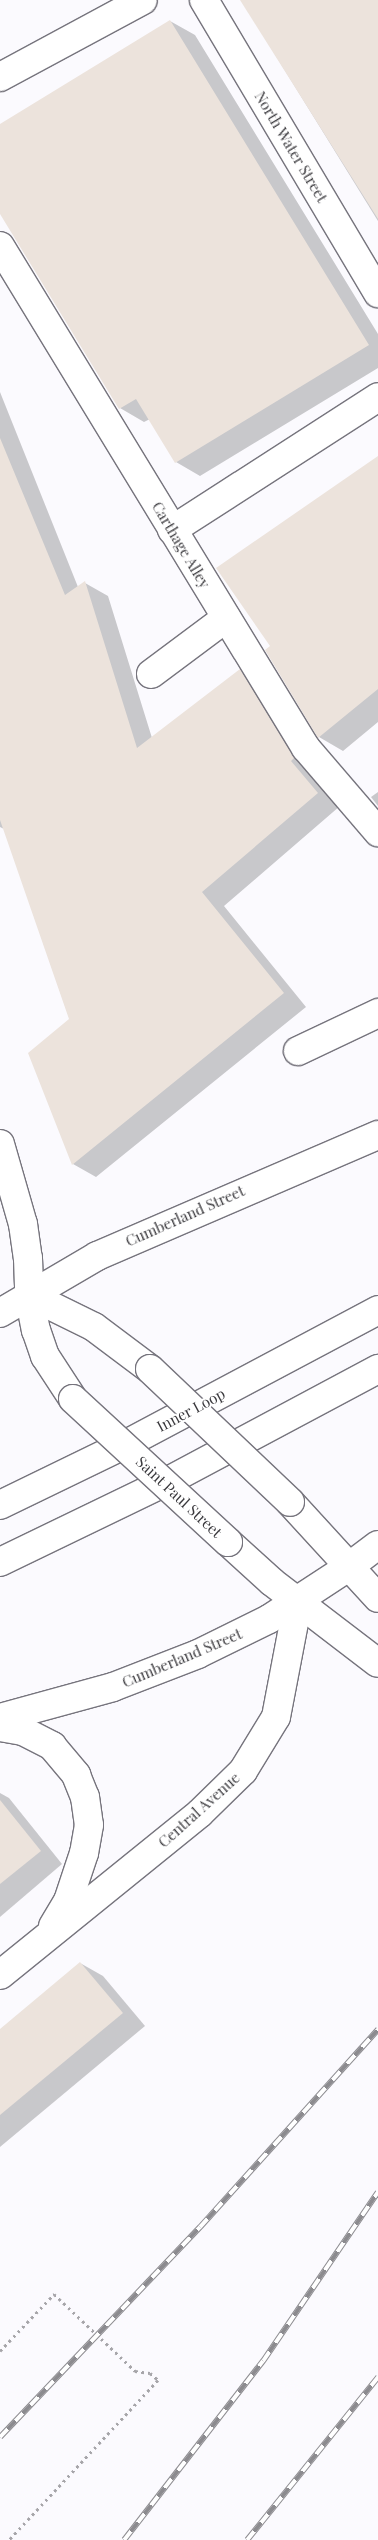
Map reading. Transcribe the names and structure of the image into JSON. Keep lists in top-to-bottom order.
{
  "streets": {
    "main road": [
      "North Water Street",
      "Carthage Alley",
      "Cumberland Street",
      "Inner Loop",
      "Saint Paul Street",
      "Central Avenue"
    ]
  },
  "crossings": [
    ["Cumberland Street", "Saint Paul Street"],
    ["Cumberland Street", "Central Avenue"],
    ["Saint Paul Street", "Central Avenue"]
  ]
}
